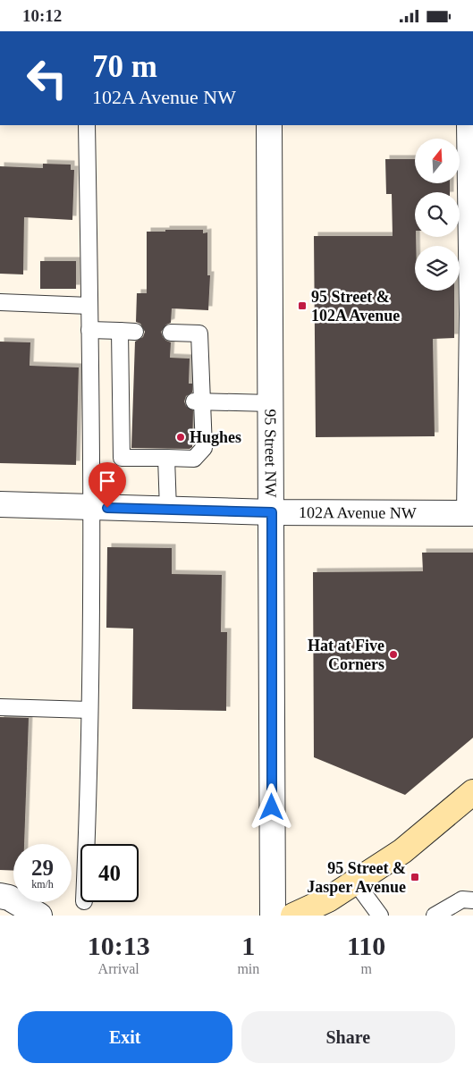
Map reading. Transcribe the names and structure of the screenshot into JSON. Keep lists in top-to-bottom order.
{
  "streets": {
    "street": ["95 Street NW", "102A Avenue NW"]
  },
  "crossings": [
    ["95 Street NW", "102A Avenue NW"]
  ],
  "places": {
    "transit": ["95 Street & 102A Avenue", "95 Street & Jasper Avenue"],
    "other": ["Hughes", "Hat at Five Corners"]
  },
  "north": "top",
  "page": {
    "status": "10:12",
    "turn": ["70 m", "102A Avenue NW"],
    "speed": "29 km/h",
    "limit": "40",
    "eta": [
      "10:13",
      "Arrival",
      "1",
      "min",
      "110",
      "m"
    ],
    "buttons": ["Exit", "Share"]
  }
}
